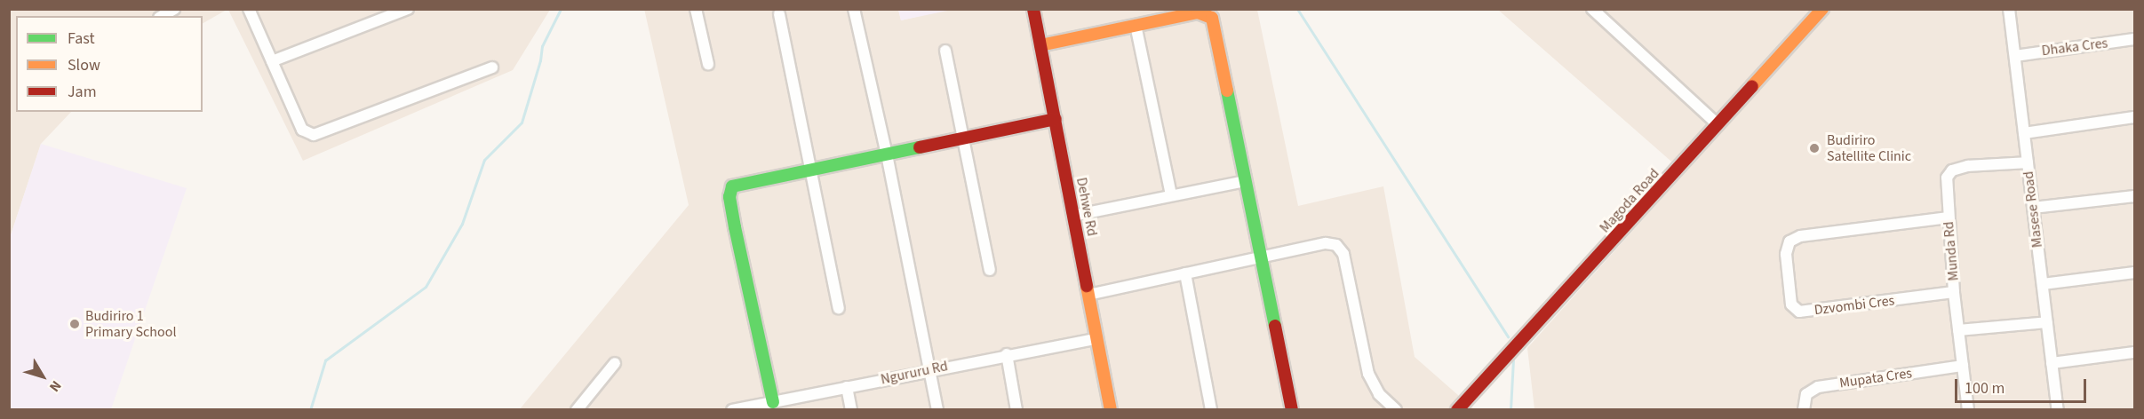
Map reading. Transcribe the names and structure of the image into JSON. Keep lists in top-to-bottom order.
{
  "streets": {
    "street": [
      "Dhaka Cres",
      "Magoda Road",
      "Dehwe Rd",
      "Masese Road",
      "Munda Rd",
      "Dzvombi Cres",
      "Ngururu Rd",
      "Mupata Cres"
    ]
  },
  "crossings": [
    ["Dhaka Cres", "Masese Road"],
    ["Dehwe Rd", "Ngururu Rd"],
    ["Masese Road", "Munda Rd"],
    ["Munda Rd", "Dzvombi Cres"],
    ["Munda Rd", "Mupata Cres"]
  ],
  "places": ["Budiriro Satellite Clinic", "Budiriro 1 Primary School"],
  "legend": ["Fast", "Slow", "Jam"],
  "scale_bar": "100 m",
  "north": "bottom right"
}
